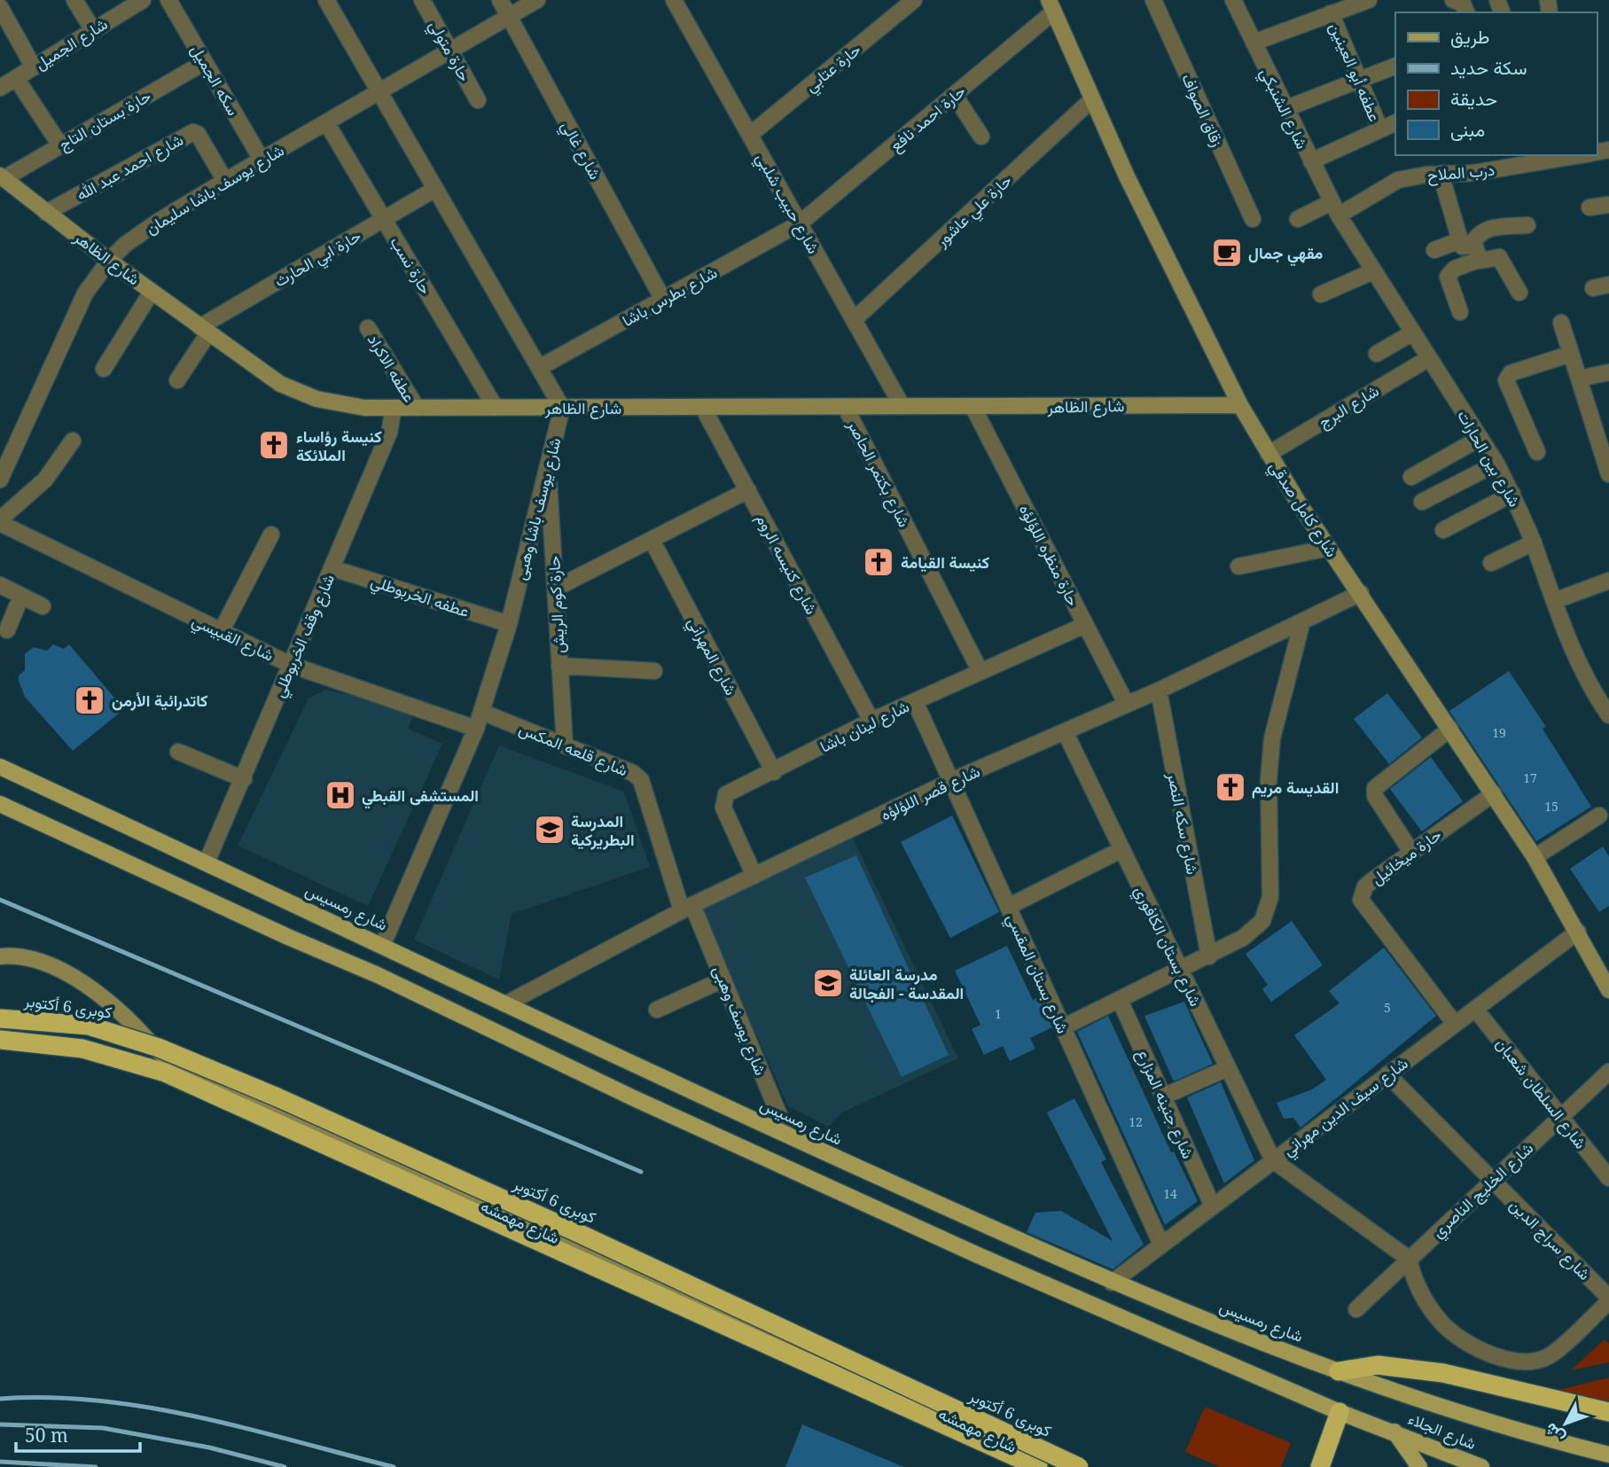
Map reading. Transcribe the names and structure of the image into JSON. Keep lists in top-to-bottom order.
{
  "streets": {
    "highway": ["كوبرى 6 أكتوبر"],
    "main road": [
      "شارع الظاهر",
      "شارع كامل صدقي",
      "شارع رمسيس",
      "شارع مهمشه",
      "شارع الجلاء"
    ],
    "street": [
      "شارع الجميل",
      "حارة متولي",
      "حارة عتابي",
      "عطفه أبو العينين",
      "سكه الجميل",
      "شارع الشنبكي",
      "زقاق الصواف",
      "حارة احمد نافع",
      "حارة بستان التاج",
      "شارع غالي",
      "شارع احمد عبد الله",
      "درب الملاح",
      "شارع يوسف باشا سليمان",
      "شارع حبيب شلبي",
      "حارة علي عاشور",
      "حارة ابي الحارث",
      "حارة نسب",
      "شارع بطرس باشا",
      "عطفه الاكراد",
      "شارع البرج",
      "شارع بين الحارات",
      "شارع بكتمر الحاصر",
      "شارع يوسف باشا وهبى",
      "حارة منظره اللؤلؤه",
      "شارع كنيسه الروم",
      "عطفه الخربوطلي",
      "حارة كوم الريش",
      "شارع وقف الخربوطلي",
      "شارع القبيسي",
      "شارع المهراني",
      "شارع لينان باشا",
      "شارع قلعه المكس",
      "شارع قصر اللؤلؤه",
      "شارع سكه النصر",
      "حارة ميخائيل",
      "شارع بستان الكافوري",
      "شارع بستان المقسي",
      "شارع يوسف وهبى",
      "شارع السلطان شعبان",
      "شارع جنينه المزارع",
      "شارع سيف الدين مهراني",
      "شارع الخليج الناصري",
      "شارع سراج الدين"
    ]
  },
  "crossings": [
    ["حارة متولي", "شارع يوسف باشا سليمان"],
    ["حارة عتابي", "شارع حبيب شلبي"],
    ["سكه الجميل", "حارة بستان التاج"],
    ["سكه الجميل", "شارع يوسف باشا سليمان"],
    ["شارع الشنبكي", "درب الملاح"],
    ["شارع الشنبكي", "شارع بين الحارات"],
    ["حارة احمد نافع", "شارع حبيب شلبي"],
    ["حارة احمد نافع", "شارع بطرس باشا"],
    ["حارة احمد نافع", "شارع كامل صدقي"],
    ["حارة بستان التاج", "شارع الظاهر"],
    ["شارع غالي", "شارع يوسف باشا سليمان"],
    ["شارع غالي", "شارع بطرس باشا"],
    ["شارع احمد عبد الله", "شارع يوسف باشا سليمان"],
    ["شارع احمد عبد الله", "شارع الظاهر"],
    ["درب الملاح", "شارع بين الحارات"],
    ["شارع يوسف باشا سليمان", "شارع الظاهر"],
    ["شارع يوسف باشا سليمان", "حارة نسب"],
    ["شارع حبيب شلبي", "حارة علي عاشور"],
    ["شارع حبيب شلبي", "شارع الظاهر"],
    ["شارع حبيب شلبي", "شارع بطرس باشا"],
    ["حارة علي عاشور", "شارع كامل صدقي"],
    ["شارع الظاهر", "حارة ابي الحارث"],
    ["شارع الظاهر", "حارة نسب"],
    ["شارع الظاهر", "عطفه الاكراد"],
    ["شارع الظاهر", "شارع بكتمر الحاصر"],
    ["شارع الظاهر", "شارع يوسف باشا وهبى"],
    ["شارع الظاهر", "شارع كامل صدقي"],
    ["شارع الظاهر", "حارة منظره اللؤلؤه"],
    ["شارع الظاهر", "شارع كنيسه الروم"],
    ["شارع الظاهر", "شارع وقف الخربوطلي"],
    ["حارة ابي الحارث", "حارة نسب"],
    ["شارع البرج", "شارع بين الحارات"],
    ["شارع البرج", "شارع كامل صدقي"],
    ["شارع بكتمر الحاصر", "شارع لينان باشا"],
    ["شارع يوسف باشا وهبى", "عطفه الخربوطلي"],
    ["شارع يوسف باشا وهبى", "حارة كوم الريش"],
    ["شارع يوسف باشا وهبى", "شارع القبيسي"],
    ["شارع يوسف باشا وهبى", "شارع قلعه المكس"],
    ["شارع يوسف باشا وهبى", "شارع رمسيس"],
    ["شارع كامل صدقي", "شارع قصر اللؤلؤه"],
    ["شارع كامل صدقي", "حارة ميخائيل"],
    ["شارع كامل صدقي", "شارع سيف الدين مهراني"],
    ["حارة منظره اللؤلؤه", "شارع لينان باشا"],
    ["حارة منظره اللؤلؤه", "شارع قصر اللؤلؤه"],
    ["شارع كنيسه الروم", "شارع لينان باشا"],
    ["عطفه الخربوطلي", "شارع وقف الخربوطلي"],
    ["حارة كوم الريش", "شارع قلعه المكس"],
    ["شارع وقف الخربوطلي", "شارع القبيسي"],
    ["شارع وقف الخربوطلي", "شارع رمسيس"],
    ["شارع المهراني", "شارع لينان باشا"],
    ["شارع لينان باشا", "شارع قصر اللؤلؤه"],
    ["شارع لينان باشا", "شارع بستان المقسي"],
    ["شارع قلعه المكس", "شارع قصر اللؤلؤه"],
    ["شارع قلعه المكس", "شارع يوسف وهبى"],
    ["شارع قصر اللؤلؤه", "شارع سكه النصر"],
    ["شارع قصر اللؤلؤه", "شارع رمسيس"],
    ["شارع قصر اللؤلؤه", "شارع بستان الكافوري"],
    ["شارع قصر اللؤلؤه", "شارع بستان المقسي"],
    ["شارع قصر اللؤلؤه", "شارع يوسف وهبى"],
    ["حارة ميخائيل", "شارع سيف الدين مهراني"],
    ["شارع رمسيس", "شارع يوسف وهبى"],
    ["شارع رمسيس", "شارع سيف الدين مهراني"],
    ["شارع بستان الكافوري", "شارع سيف الدين مهراني"],
    ["شارع بستان المقسي", "شارع سيف الدين مهراني"],
    ["شارع السلطان شعبان", "شارع سيف الدين مهراني"],
    ["شارع السلطان شعبان", "شارع الخليج الناصري"],
    ["شارع جنينه المزارع", "شارع سيف الدين مهراني"],
    ["شارع سيف الدين مهراني", "شارع سراج الدين"],
    ["شارع الخليج الناصري", "شارع سراج الدين"]
  ],
  "places": {
    "cafe": ["مقهي جمال"],
    "church": [
      "كنيسة رؤاساء الملائكة",
      "كنيسة القيامة",
      "كاتدرائية الأرمن",
      "القديسة مريم"
    ],
    "hospital": ["المستشفى القبطي"],
    "school or university": ["المدرسة البطريركية", "مدرسة العائلة المقدسة - الفجالة"]
  },
  "house_numbers": [
    "19",
    "17",
    "15",
    "5",
    "1",
    "12",
    "14"
  ],
  "legend": [
    "طريق",
    "سكة حديد",
    "حديقة",
    "مبنى"
  ],
  "scale_bar": "50 m",
  "north": "bottom left"
}
